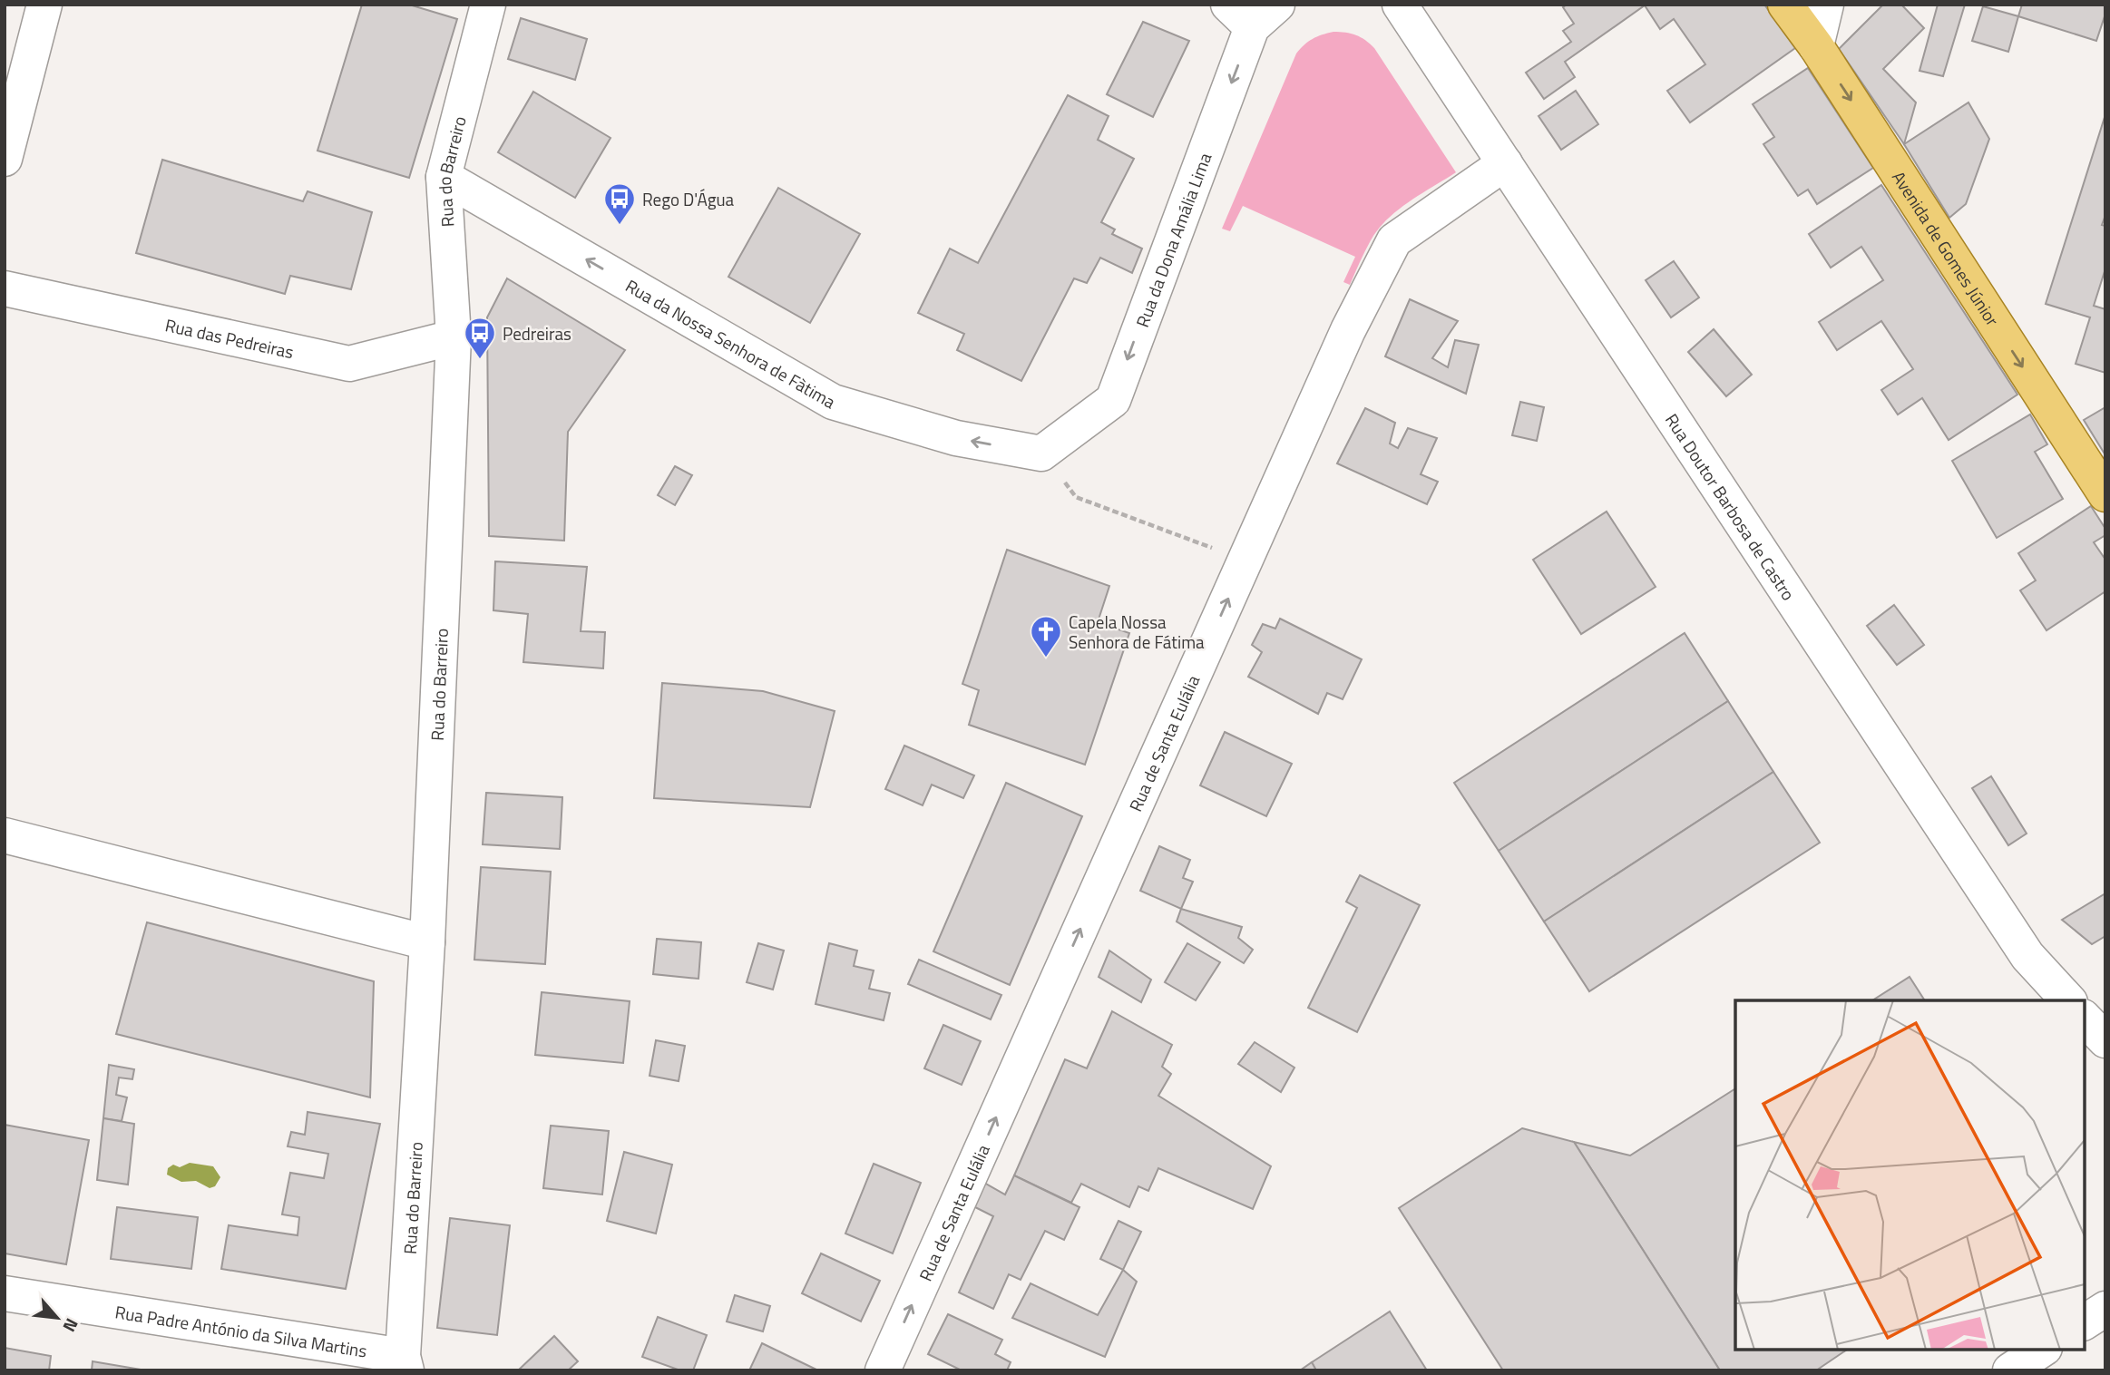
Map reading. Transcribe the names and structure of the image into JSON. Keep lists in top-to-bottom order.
{
  "streets": {
    "main road": ["Avenida de Gomes Júnior"],
    "street": [
      "Rua do Barreiro",
      "Rua da Dona Amália Lima",
      "Rua das Pedreiras",
      "Rua da Nossa Senhora de Fàtima",
      "Rua Doutor Barbosa de Castro",
      "Rua de Santa Eulália",
      "Rua Padre António da Silva Martins"
    ]
  },
  "crossings": [
    ["Rua do Barreiro", "Rua das Pedreiras"],
    ["Rua do Barreiro", "Rua da Nossa Senhora de Fàtima"],
    ["Rua do Barreiro", "Rua Padre António da Silva Martins"],
    ["Rua da Dona Amália Lima", "Rua da Nossa Senhora de Fàtima"],
    ["Rua Doutor Barbosa de Castro", "Rua de Santa Eulália"]
  ],
  "one_way": [
    "Rua da Dona Amália Lima",
    "Avenida de Gomes Júnior",
    "Rua da Nossa Senhora de Fàtima",
    "Rua de Santa Eulália"
  ],
  "places": {
    "bus stop": ["Rego D'Água", "Pedreiras"],
    "church": ["Capela Nossa Senhora de Fátima"]
  },
  "north": "bottom right"
}
